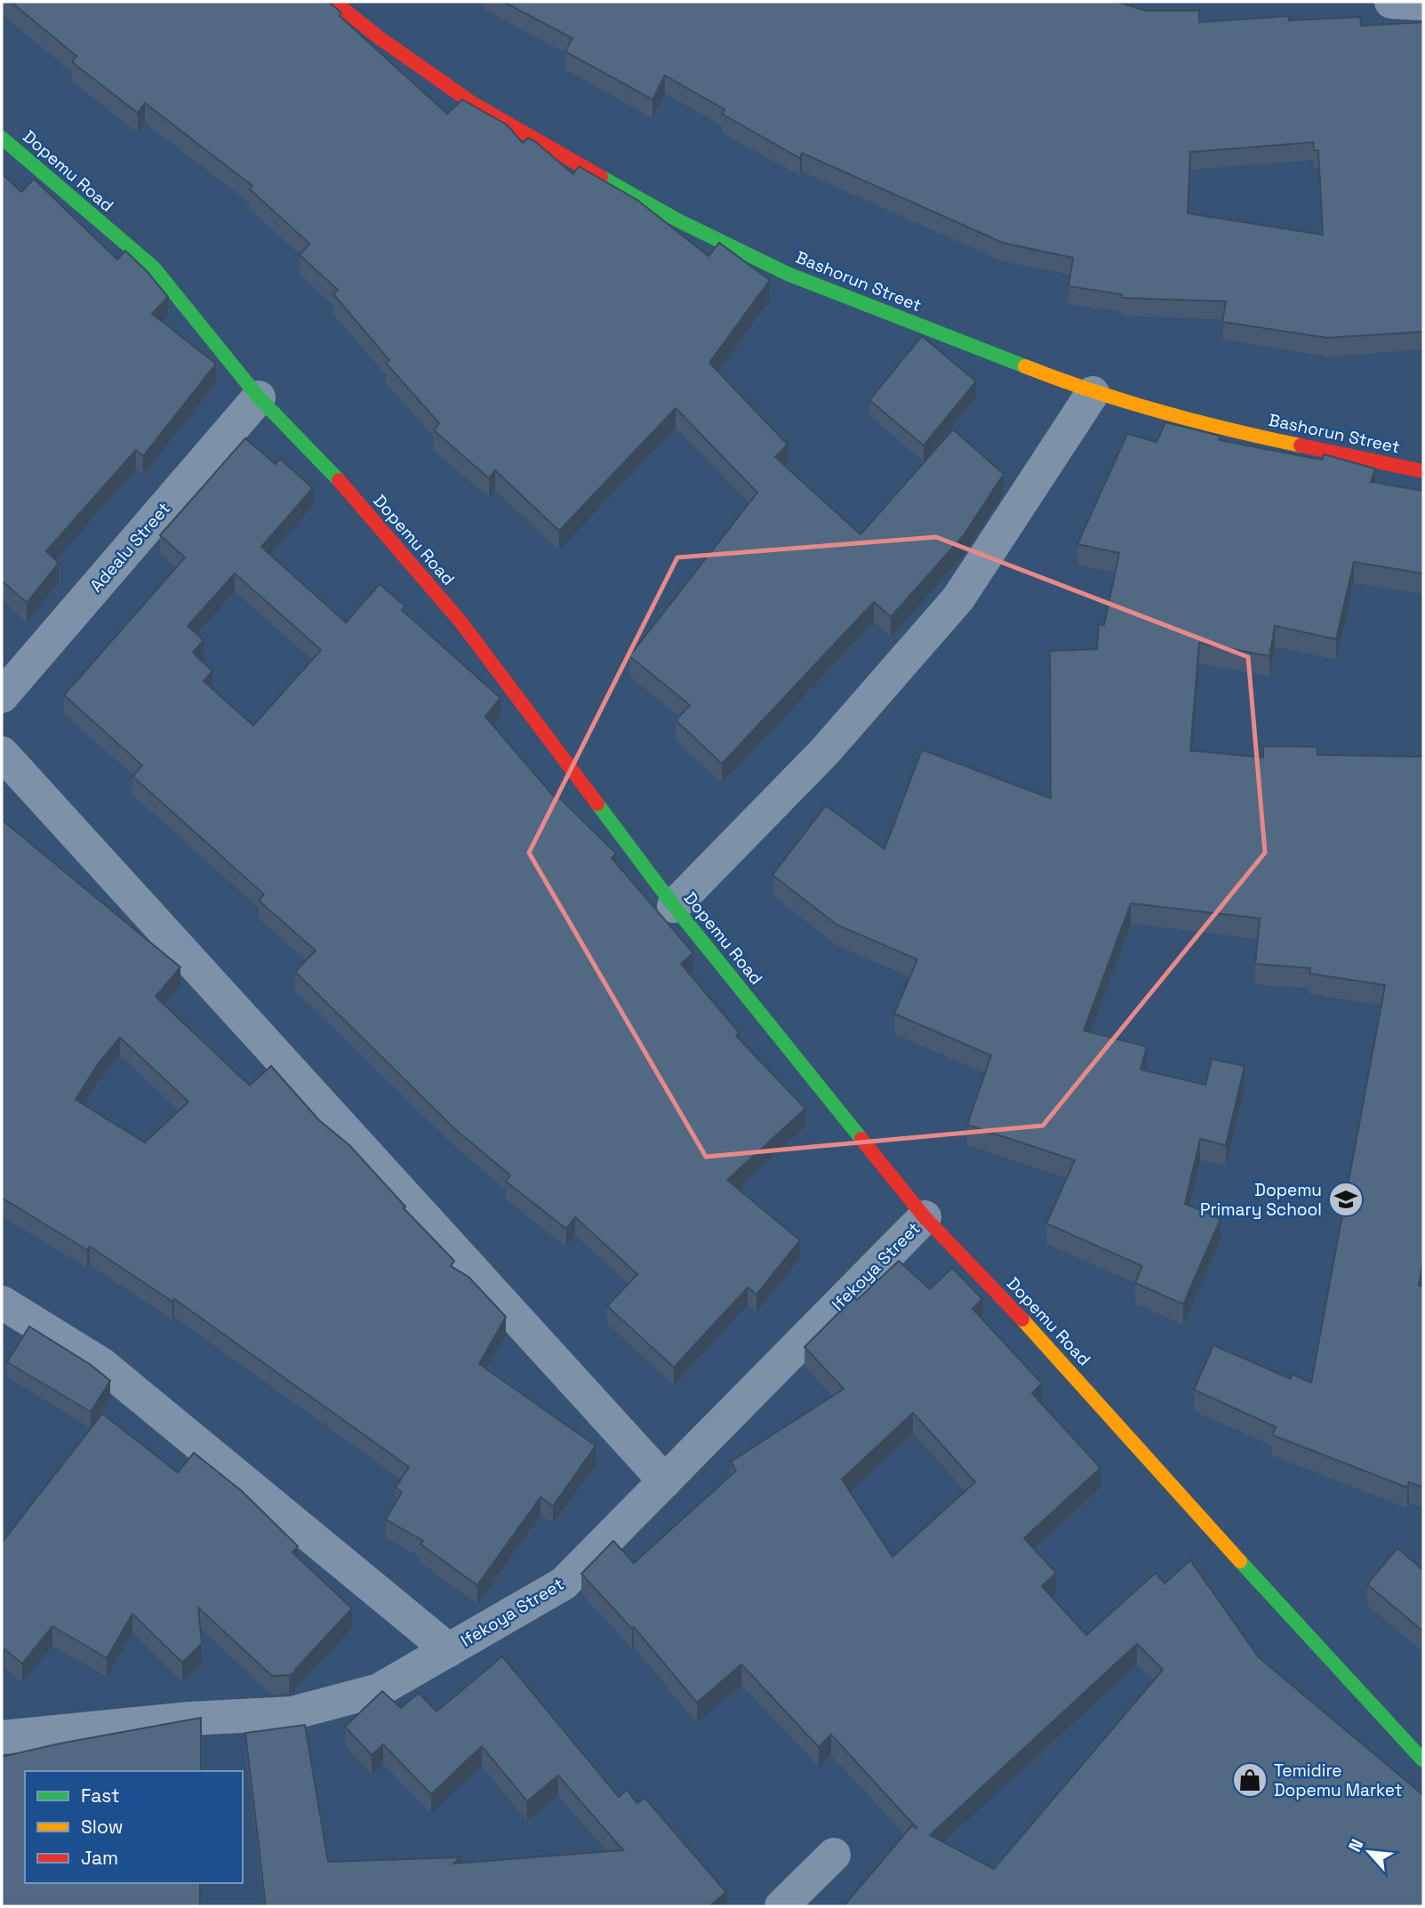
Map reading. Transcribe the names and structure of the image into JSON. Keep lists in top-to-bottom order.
{
  "streets": {
    "main road": ["Dopemu Road", "Bashorun Street"],
    "street": ["Adealu Street", "Ifekoya Street"]
  },
  "crossings": [
    ["Dopemu Road", "Adealu Street"],
    ["Dopemu Road", "Ifekoya Street"]
  ],
  "places": {
    "school or university": ["Dopemu Primary School"],
    "shop": ["Temidire Dopemu Market"]
  },
  "legend": ["Fast", "Slow", "Jam"],
  "north": "top left"
}
